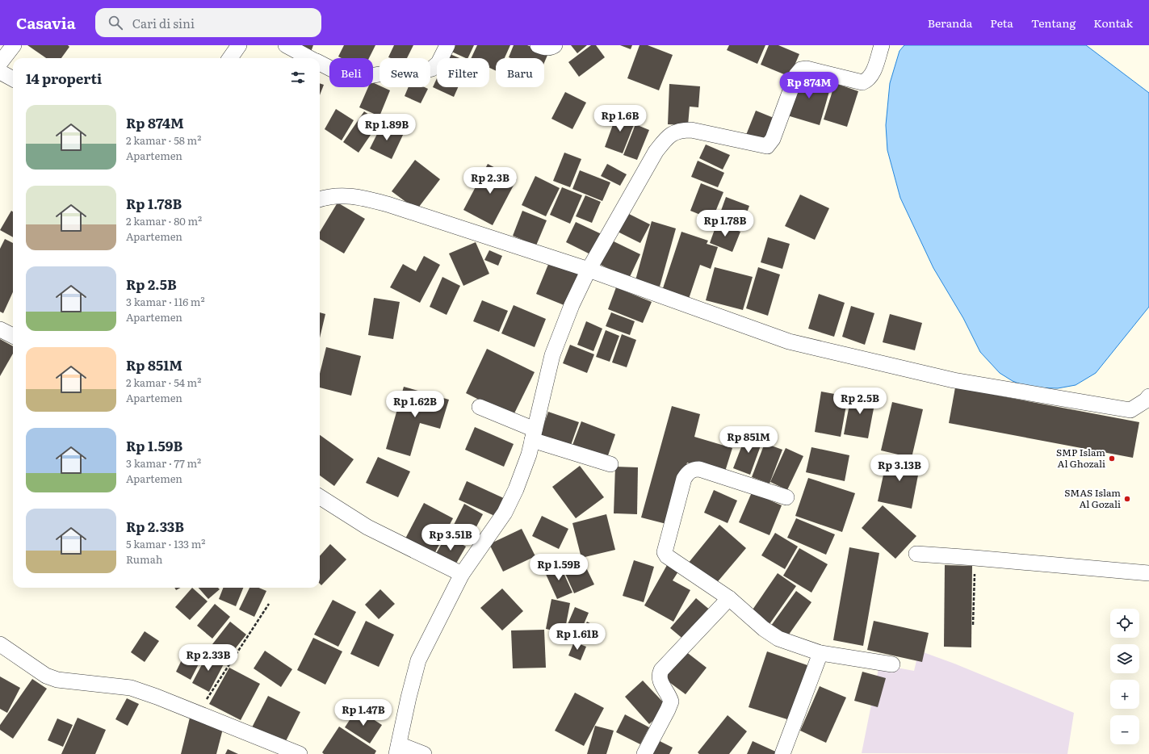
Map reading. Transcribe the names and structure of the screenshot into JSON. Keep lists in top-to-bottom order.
{
  "places": ["SMP Islam Al Ghozali", "SMAS Islam Al Gozali"],
  "page": {
    "header": "Casavia",
    "search": "Cari di sini",
    "nav": [
      "Beranda",
      "Peta",
      "Tentang",
      "Kontak"
    ],
    "chip": [
      "Beli",
      "Sewa",
      "Filter",
      "Baru"
    ],
    "heading": "14 properti",
    "price": [
      "Rp 874M",
      "Rp 1.6B",
      "Rp 1.89B",
      "Rp 2.3B",
      "Rp 1.78B",
      "Rp 2.5B",
      "Rp 1.62B",
      "Rp 851M",
      "Rp 3.13B",
      "Rp 3.51B",
      "Rp 1.59B",
      "Rp 1.61B",
      "Rp 2.33B",
      "Rp 1.47B"
    ],
    "list": [
      {
        "name": "Rp 874M",
        "note": "2 kamar · 58 m² · Apartemen"
      },
      {
        "name": "Rp 1.78B",
        "note": "2 kamar · 80 m² · Apartemen"
      },
      {
        "name": "Rp 2.5B",
        "note": "3 kamar · 116 m² · Apartemen"
      },
      {
        "name": "Rp 851M",
        "note": "2 kamar · 54 m² · Apartemen"
      },
      {
        "name": "Rp 1.59B",
        "note": "3 kamar · 77 m² · Apartemen"
      },
      {
        "name": "Rp 2.33B",
        "note": "5 kamar · 133 m² · Rumah"
      }
    ],
    "map_buttons": ["+", "−"]
  }
}
